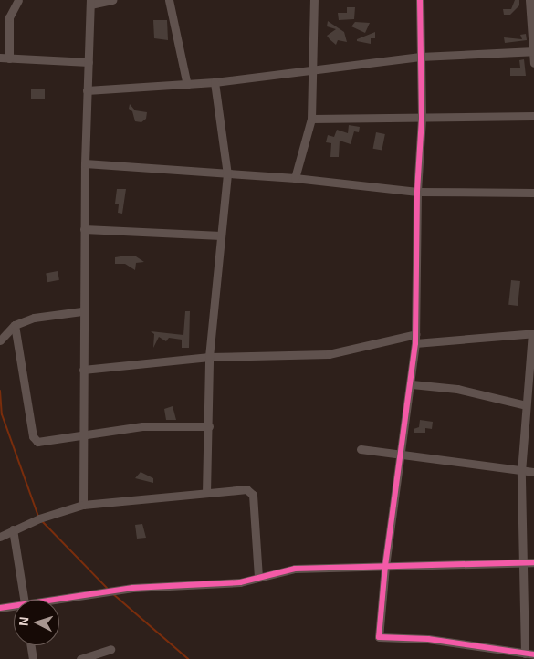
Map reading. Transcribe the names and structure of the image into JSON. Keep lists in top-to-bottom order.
{
  "north": "left"
}
